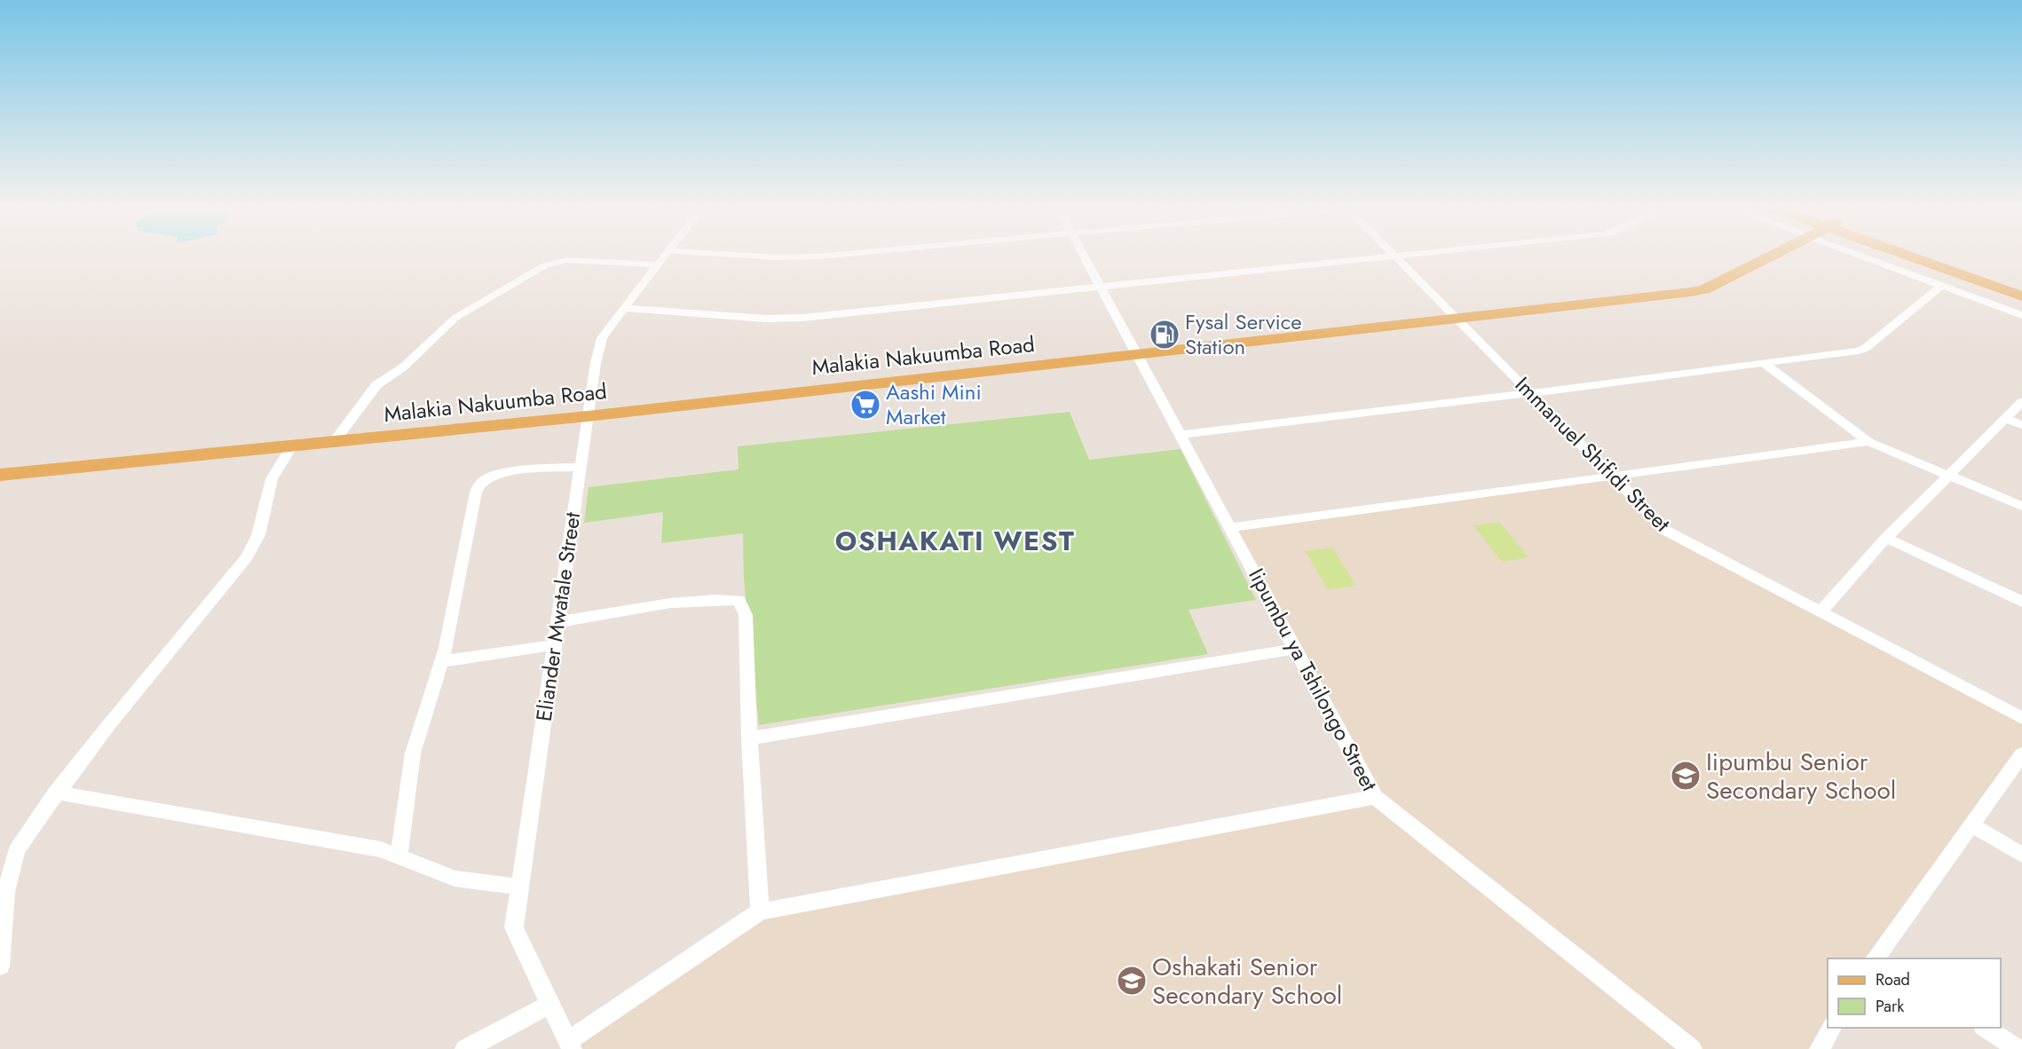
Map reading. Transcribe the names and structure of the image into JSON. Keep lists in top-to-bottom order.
{
  "streets": {
    "main road": ["Malakia Nakuumba Road"],
    "street": ["Immanuel Shifidi Street", "Eliander Mwatale Street", "Iipumbu ya Tshilongo Street"]
  },
  "crossings": [
    ["Malakia Nakuumba Road", "Immanuel Shifidi Street"],
    ["Malakia Nakuumba Road", "Eliander Mwatale Street"],
    ["Malakia Nakuumba Road", "Iipumbu ya Tshilongo Street"]
  ],
  "districts": ["OSHAKATI WEST"],
  "places": {
    "fuel station": ["Fysal Service Station"],
    "supermarket": ["Aashi Mini Market"],
    "school or university": ["Iipumbu Senior Secondary School", "Oshakati Senior Secondary School"]
  },
  "legend": ["Road", "Park"]
}
